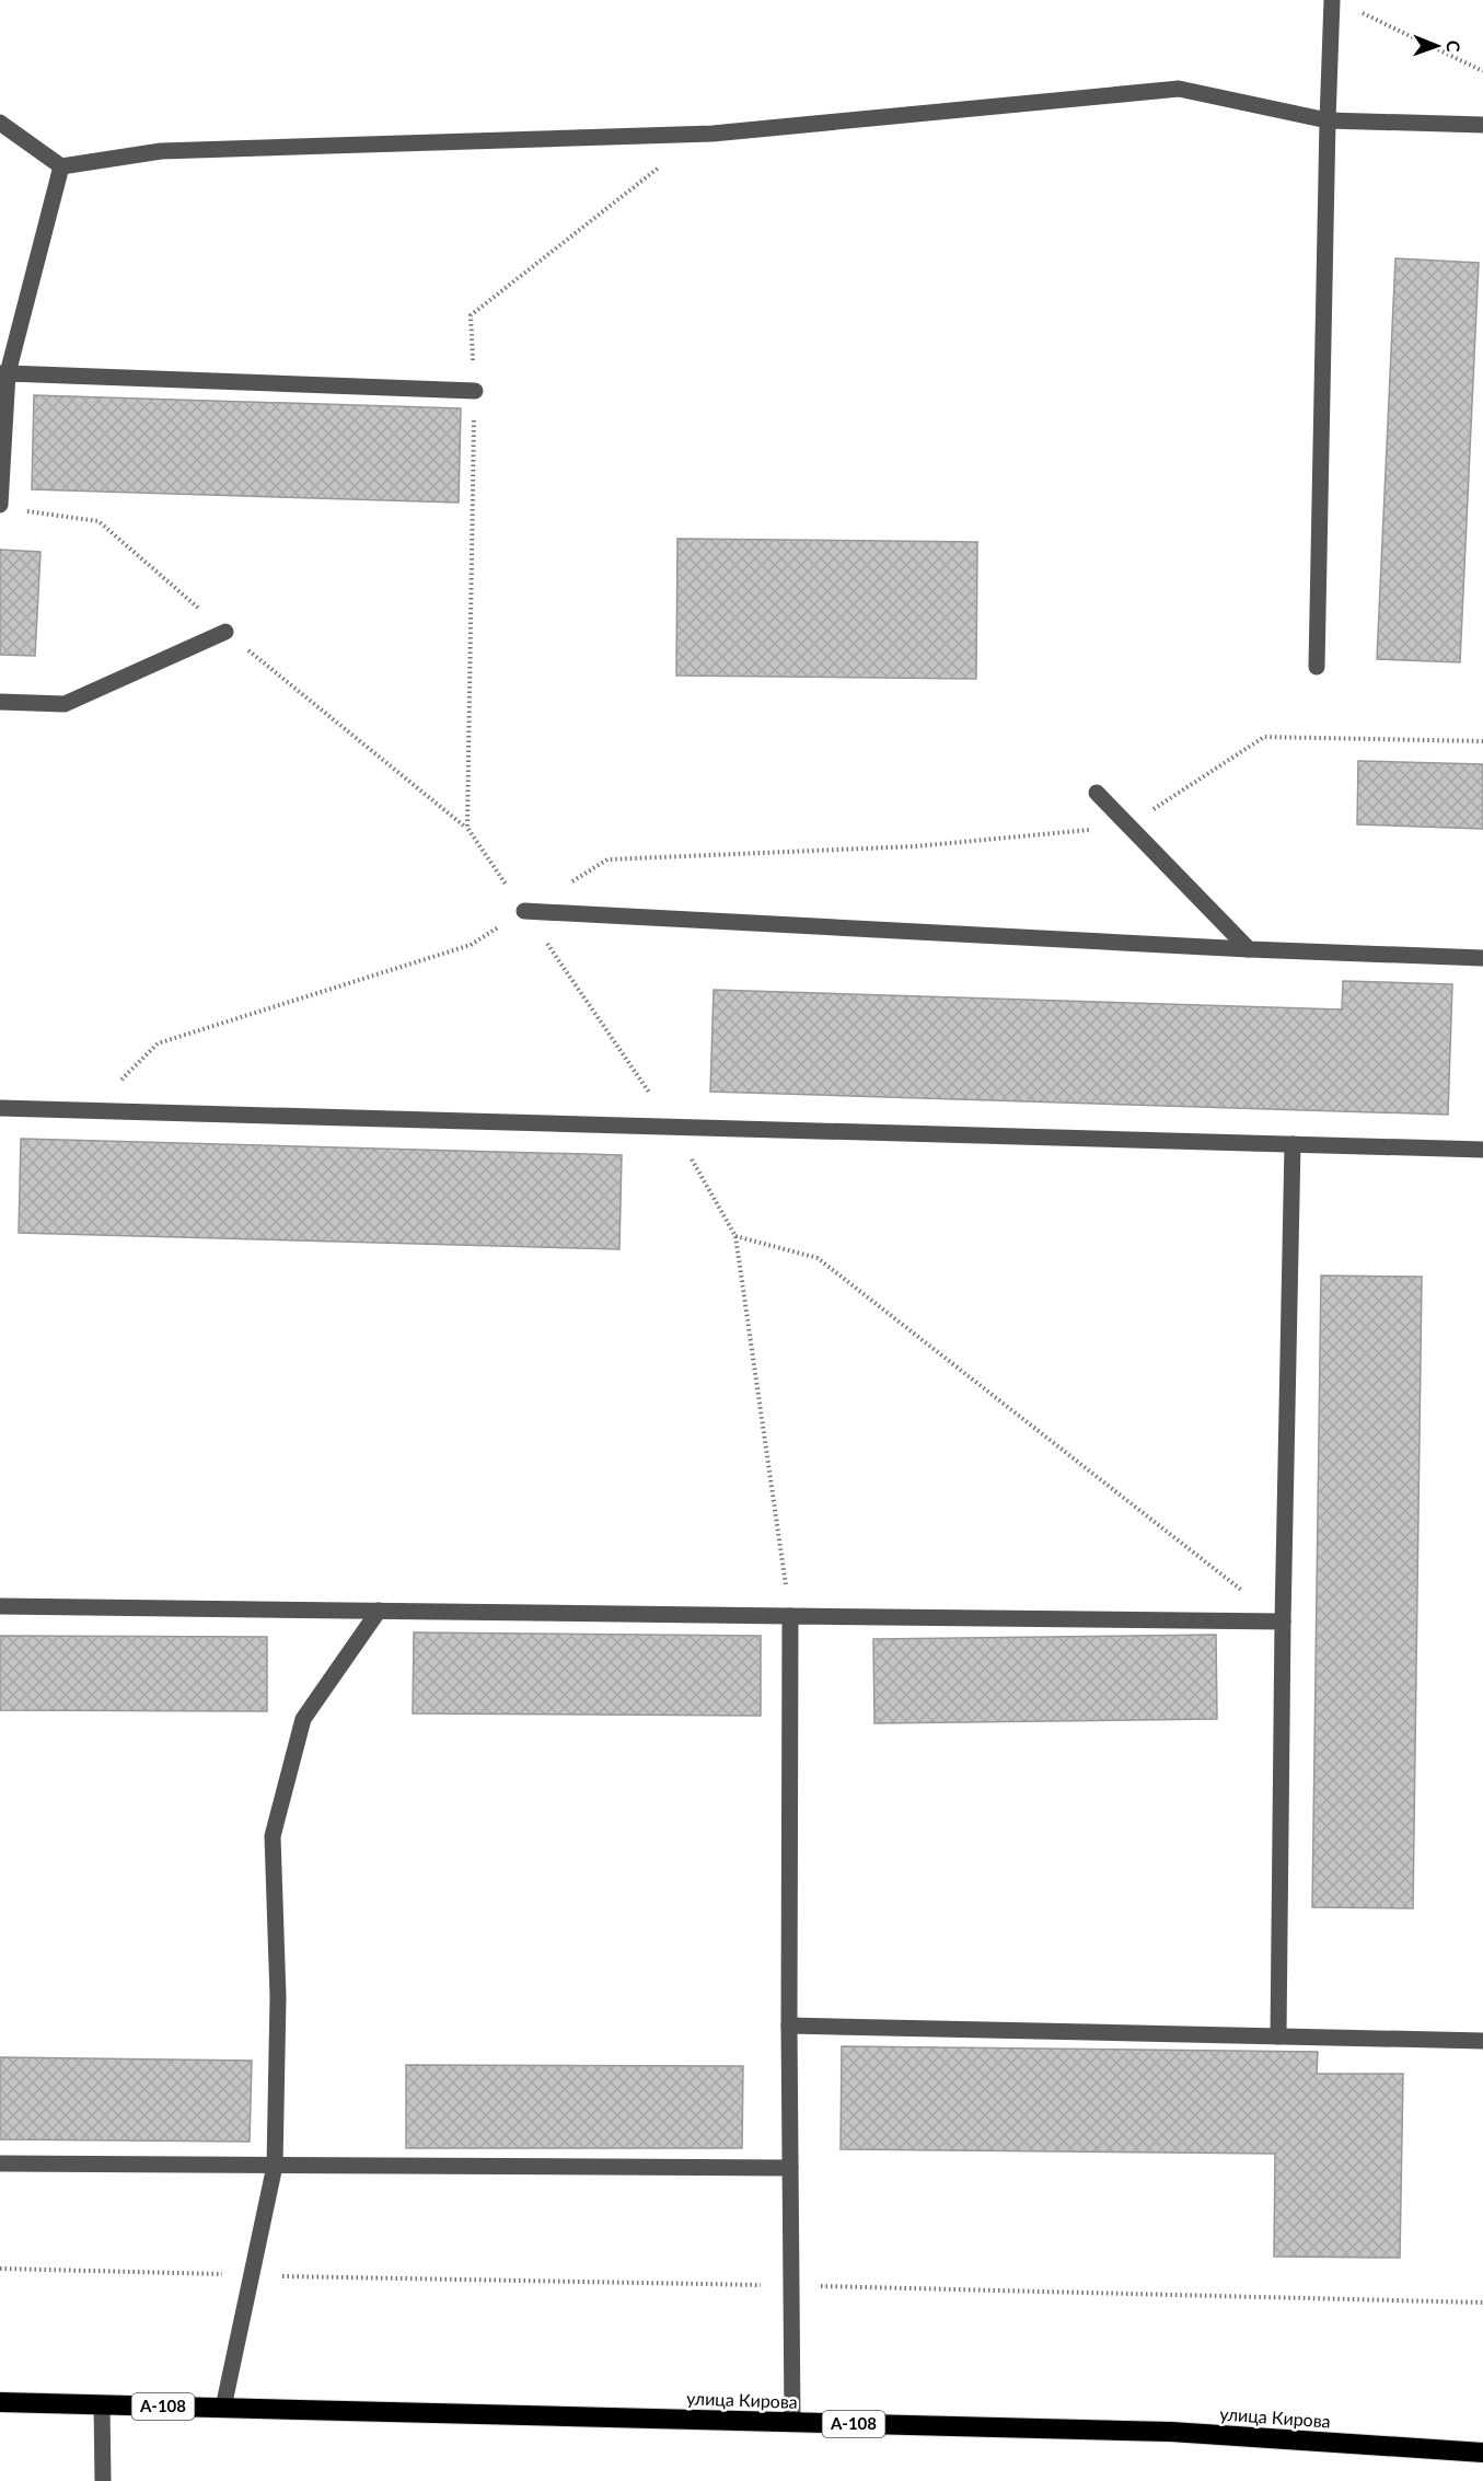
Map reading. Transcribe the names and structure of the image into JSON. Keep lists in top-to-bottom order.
{
  "streets": {
    "highway": ["улица Кирова", "А-108"]
  },
  "north": "right"
}
